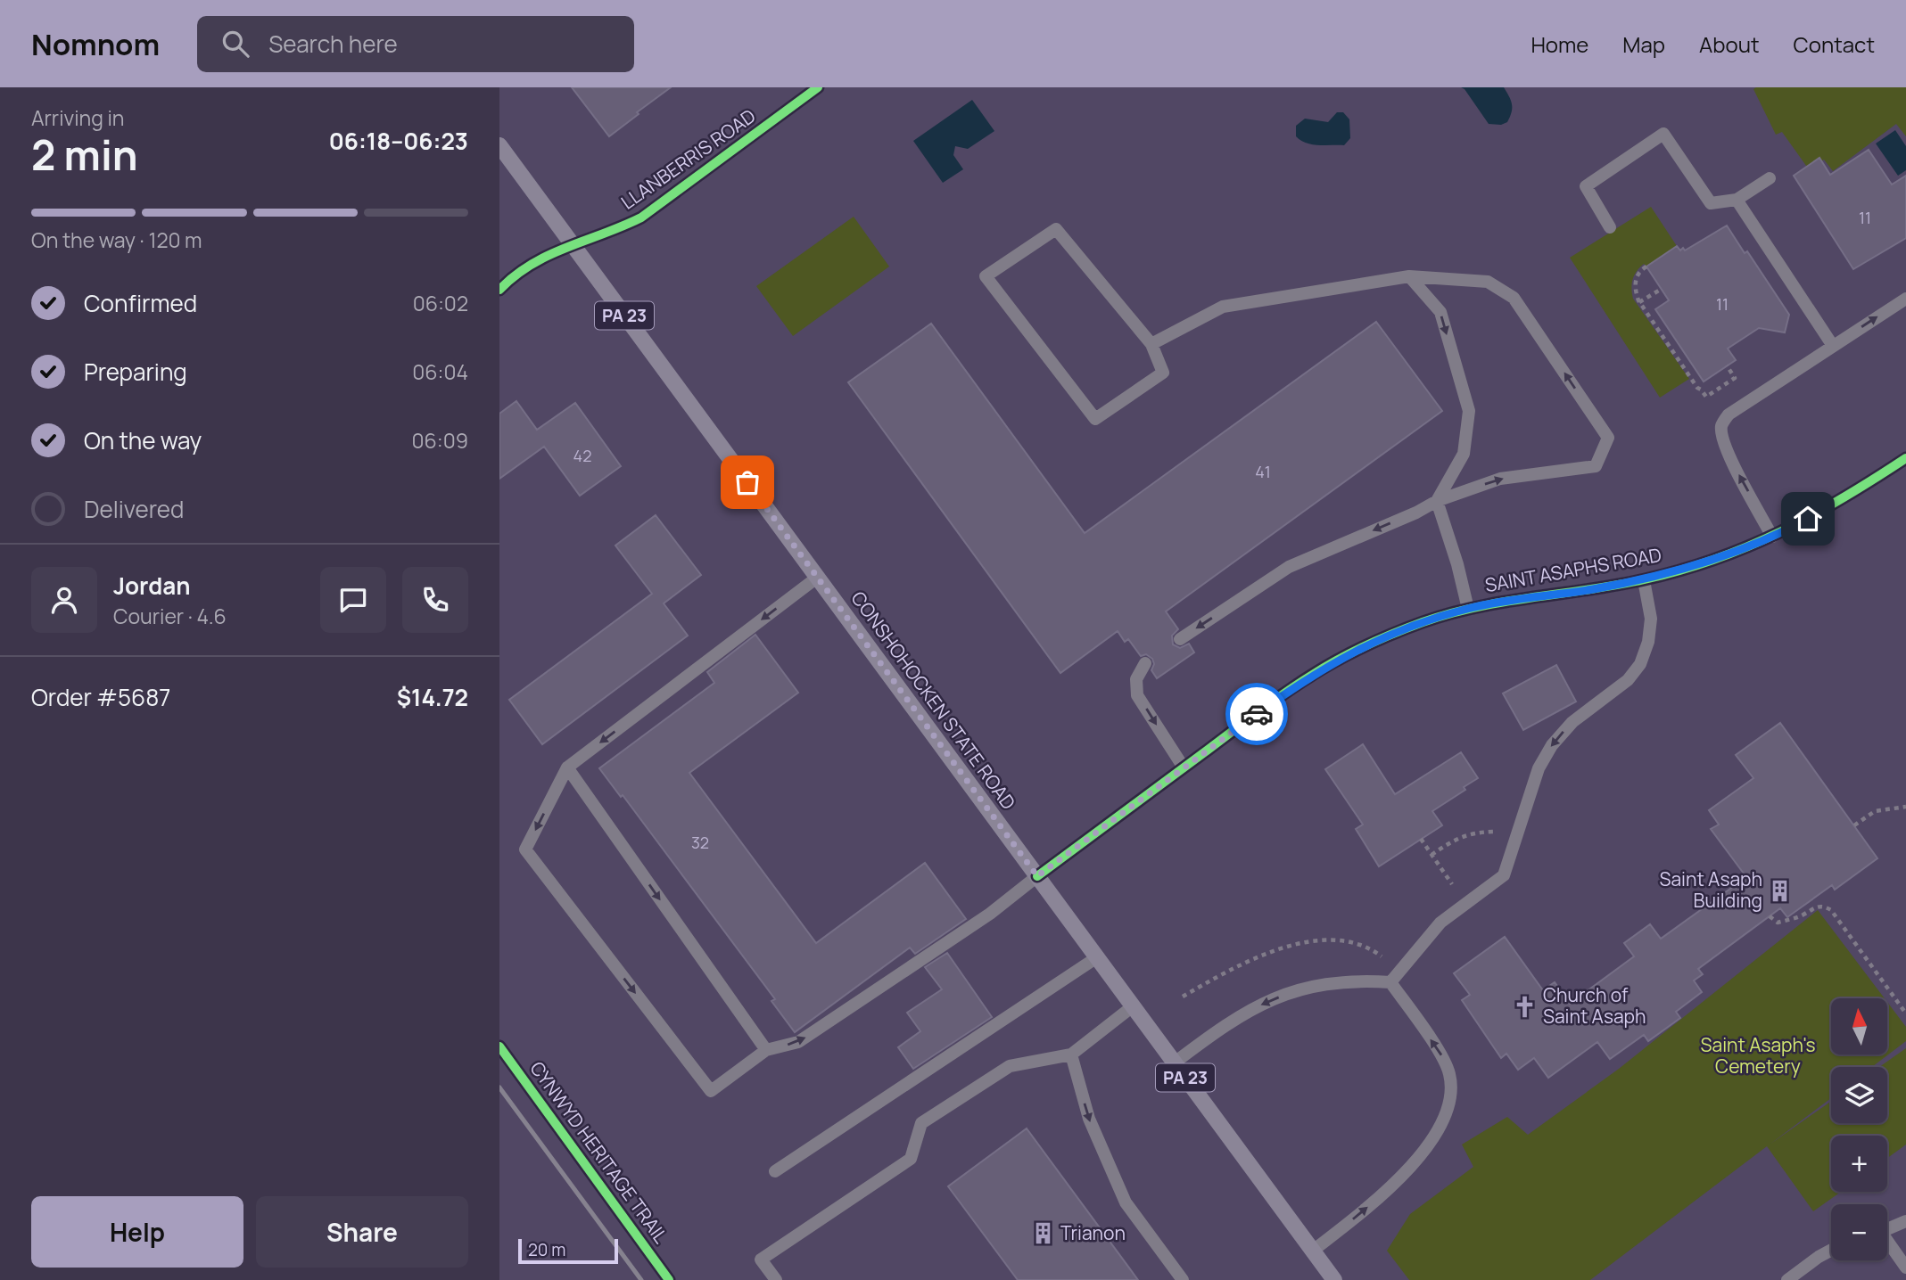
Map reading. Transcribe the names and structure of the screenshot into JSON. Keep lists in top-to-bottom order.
{
  "streets": {
    "main road": ["PA 23", "CONSHOHOCKEN STATE ROAD"],
    "street": ["LLANBERRIS ROAD", "SAINT ASAPHS ROAD"],
    "cycle path": ["CYNWYD HERITAGE TRAIL"]
  },
  "crossings": [
    ["LLANBERRIS ROAD", "CONSHOHOCKEN STATE ROAD"],
    ["SAINT ASAPHS ROAD", "CONSHOHOCKEN STATE ROAD"]
  ],
  "parks": ["Saint Asaph's Cemetery"],
  "places": {
    "building": ["Saint Asaph Building", "Trianon"],
    "church": ["Church of Saint Asaph"]
  },
  "house_numbers": [
    "11",
    "11",
    "42",
    "41",
    "32"
  ],
  "scale_bar": "20 m",
  "north": "top",
  "page": {
    "header": "Nomnom",
    "search": "Search here",
    "nav": [
      "Home",
      "Map",
      "About",
      "Contact"
    ],
    "heading": ["2 min", "Arriving in", "06:18–06:23"],
    "panel": [
      "Jordan",
      "Courier · 4.6",
      "Order #5687",
      "$14.72"
    ],
    "bar": "On the way · 120 m",
    "list": [
      ["Confirmed", "06:02"],
      ["Preparing", "06:04"],
      ["On the way", "06:09"],
      "Delivered"
    ],
    "map_buttons": ["+", "−"],
    "buttons": ["Help", "Share"],
    "scale": "20 m"
  }
}
